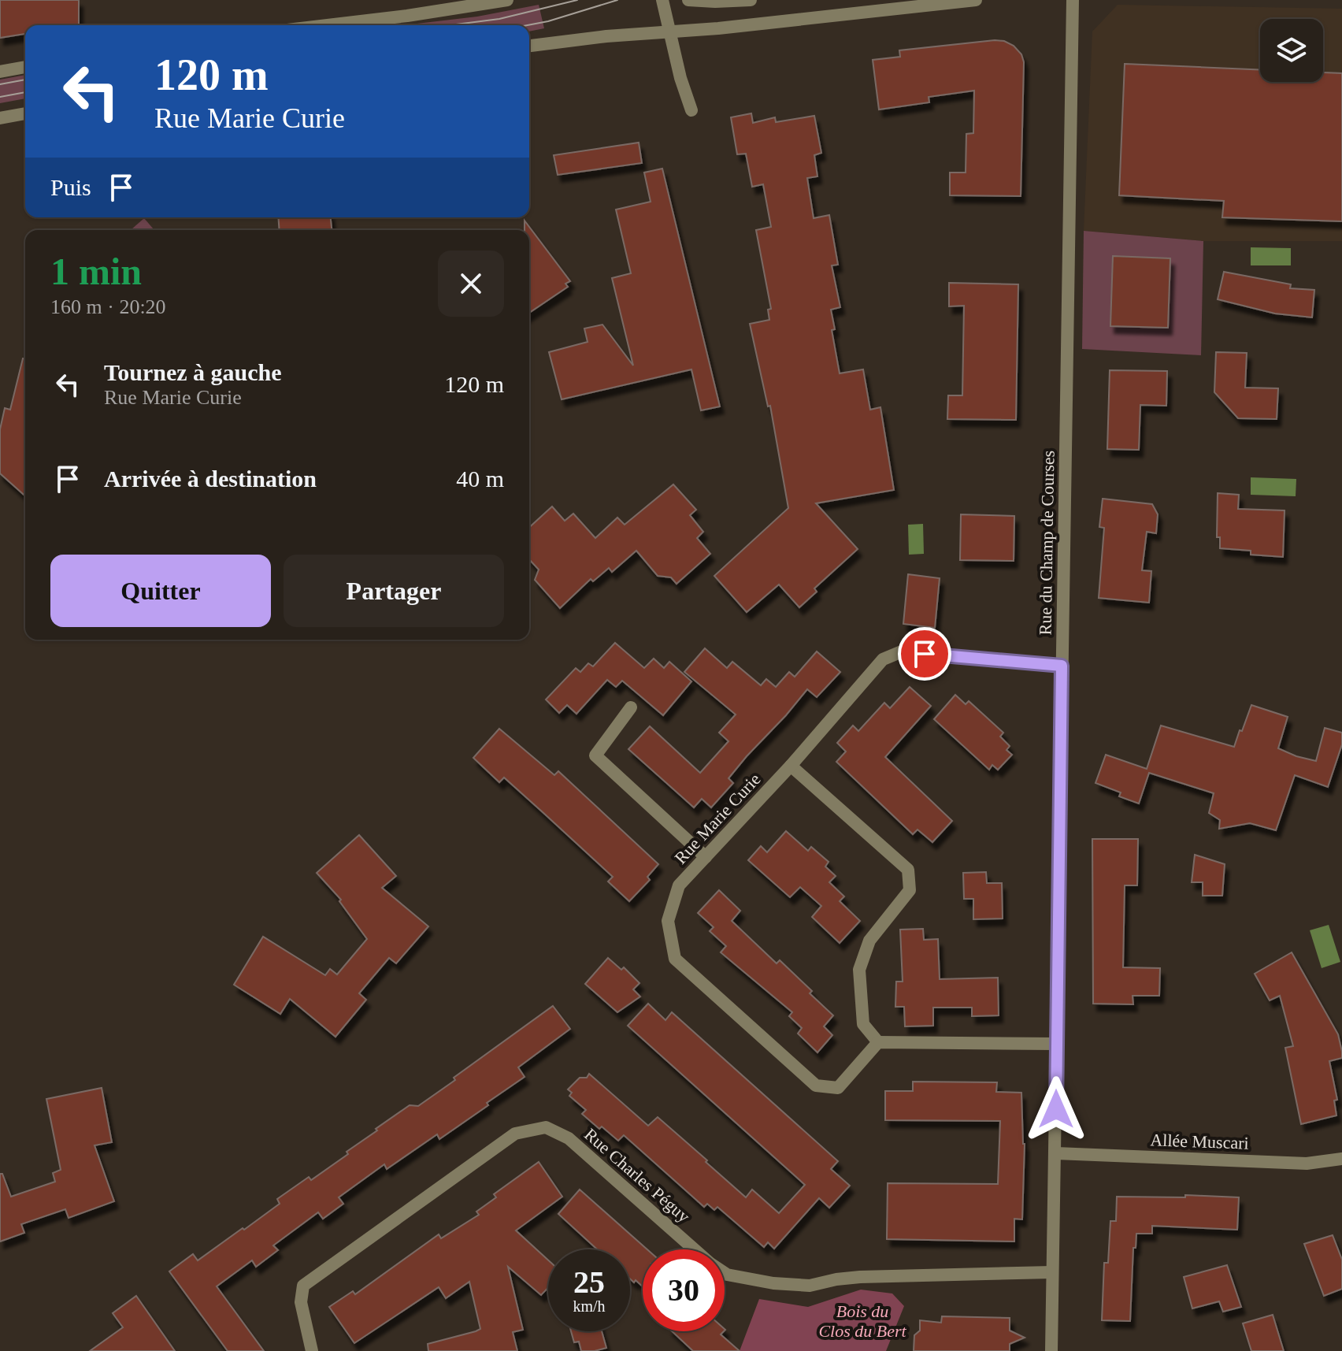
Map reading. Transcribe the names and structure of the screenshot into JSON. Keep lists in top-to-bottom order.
{
  "streets": {
    "street": [
      "Rue du Champ de Courses",
      "Rue Marie Curie",
      "Allée Muscari",
      "Rue Charles Péguy"
    ]
  },
  "crossings": [
    ["Rue du Champ de Courses", "Rue Marie Curie"],
    ["Rue du Champ de Courses", "Allée Muscari"],
    ["Rue du Champ de Courses", "Rue Charles Péguy"]
  ],
  "parks": ["Bois du Clos du Bert"],
  "page": {
    "turn": ["120 m", "Rue Marie Curie"],
    "then": "Puis",
    "heading": ["1 min", "160 m · 20:20"],
    "list": [
      {
        "name": "Tournez à gauche",
        "note": "Rue Marie Curie",
        "value": "120 m"
      },
      {
        "name": "Arrivée à destination",
        "value": "40 m"
      }
    ],
    "buttons": ["Quitter", "Partager"],
    "speed": "25 km/h",
    "limit": "30"
  }
}
